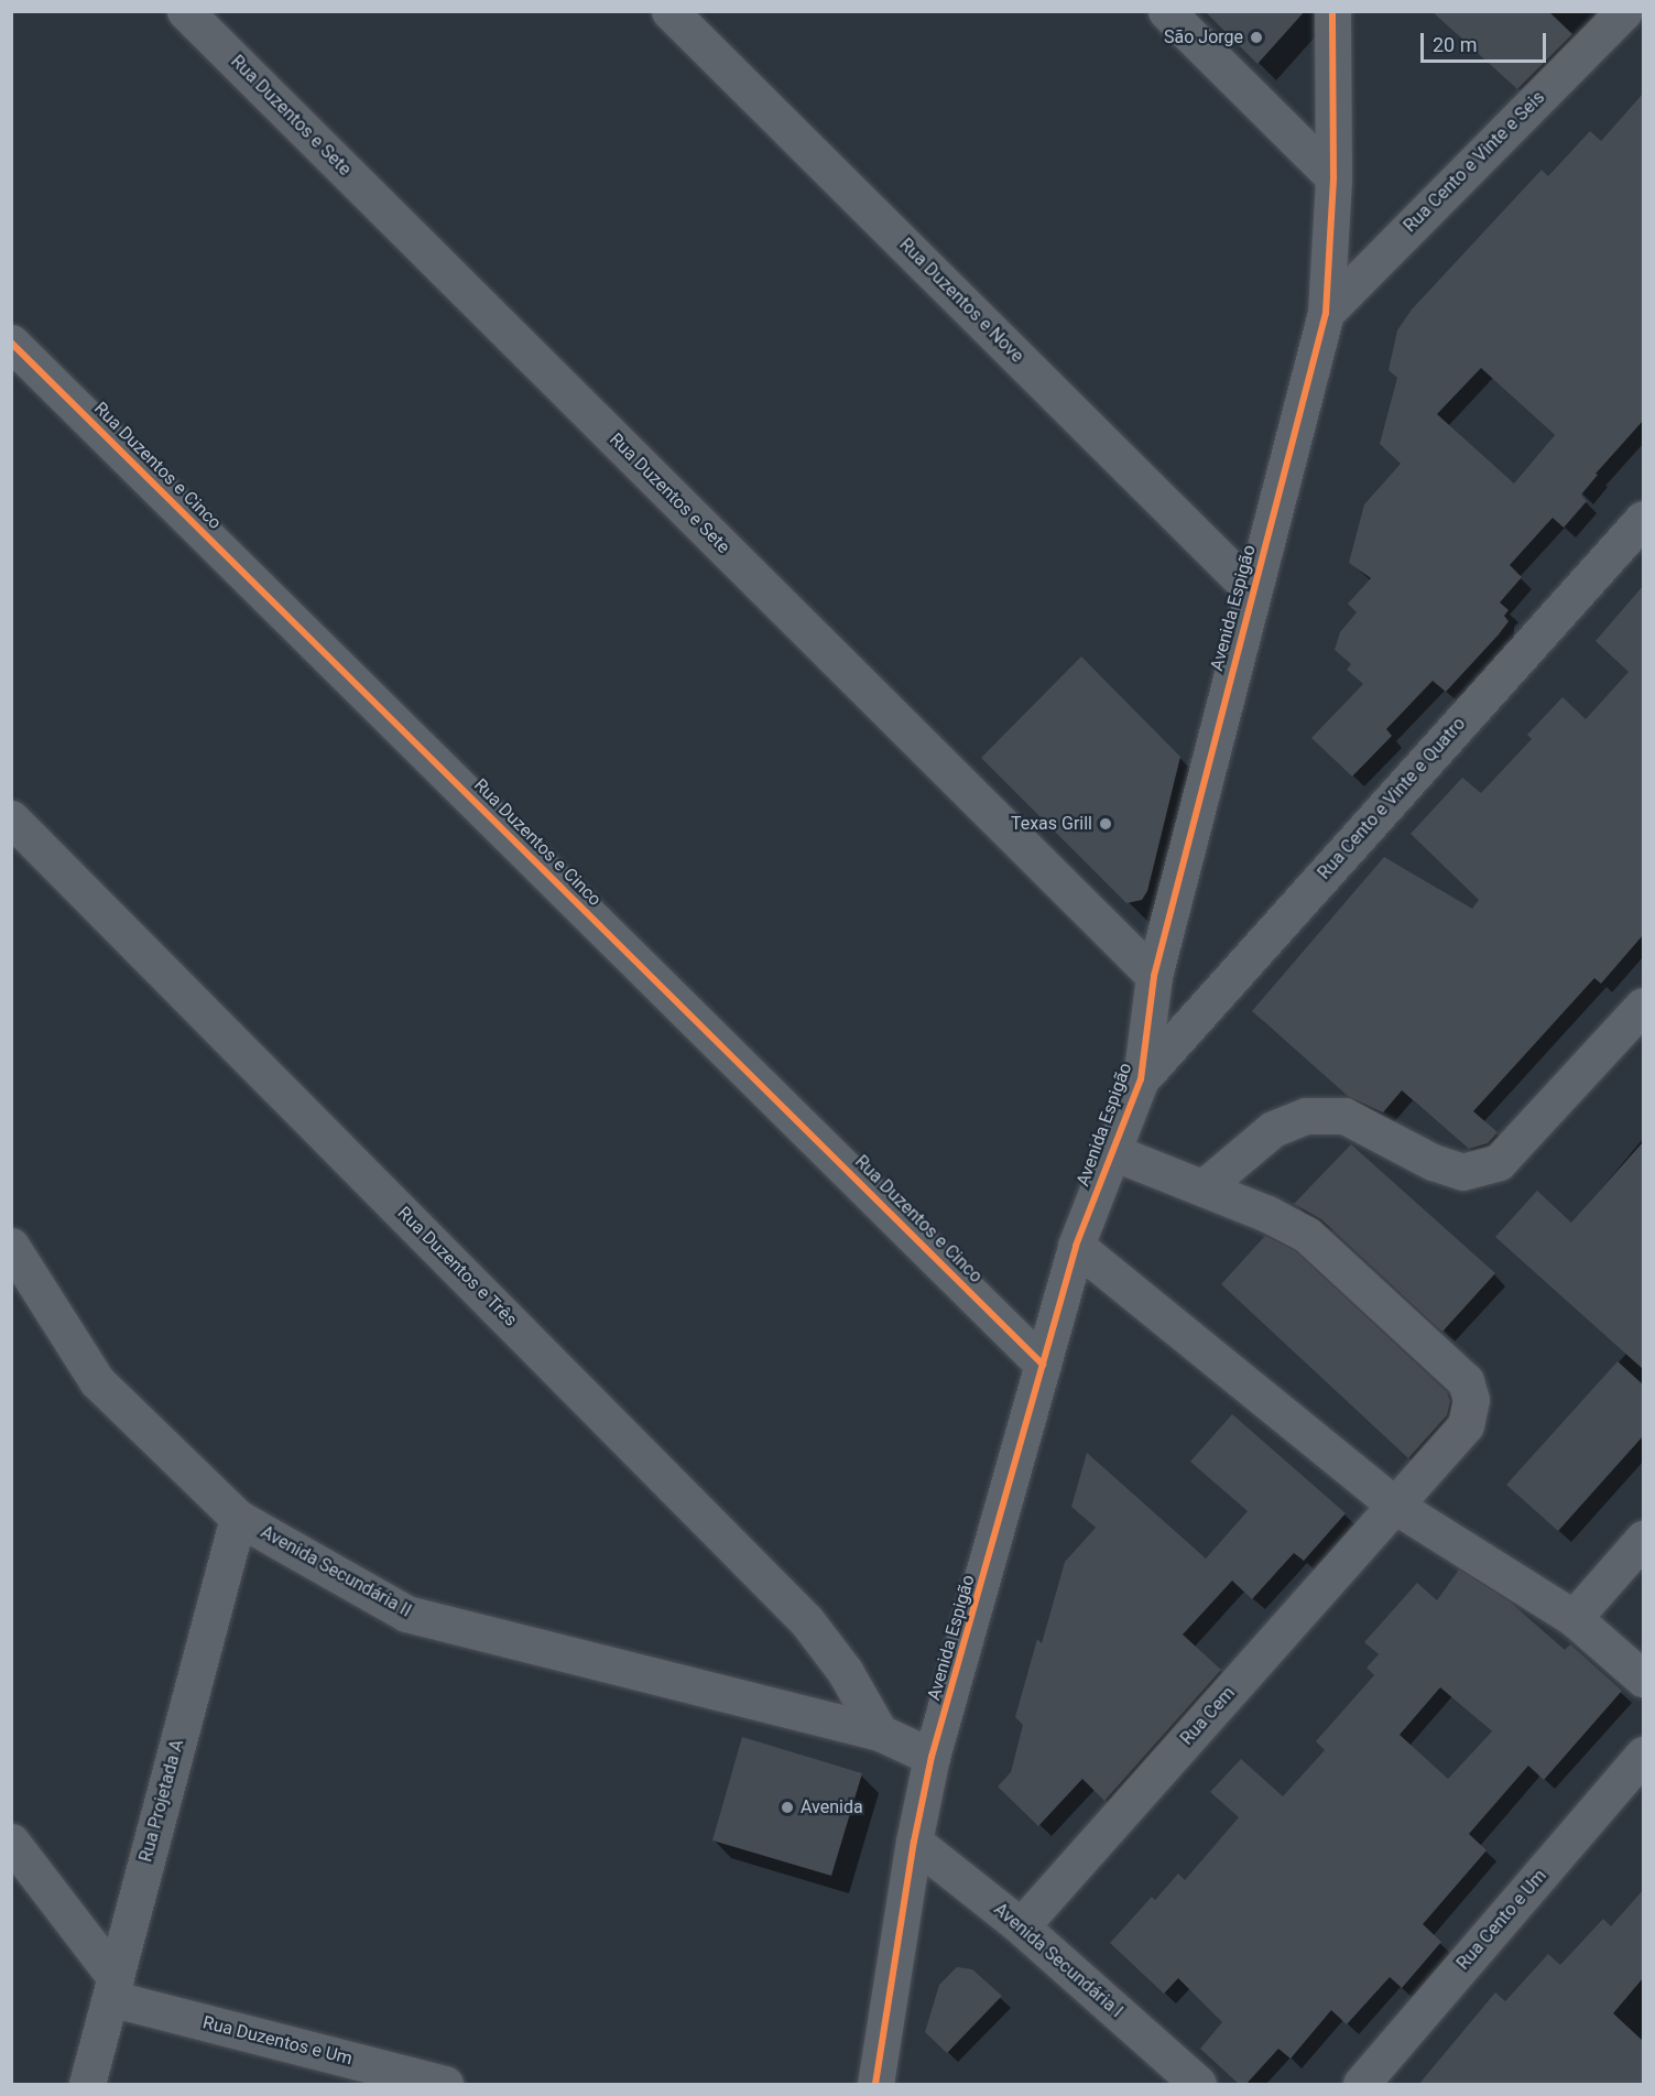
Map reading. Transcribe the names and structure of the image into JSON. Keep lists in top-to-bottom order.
{
  "streets": {
    "street": [
      "Rua Duzentos e Sete",
      "Rua Cento e Vinte e Seis",
      "Rua Duzentos e Nove",
      "Rua Duzentos e Cinco",
      "Avenida Espigão",
      "Rua Cento e Vinte e Quatro",
      "Rua Duzentos e Três",
      "Avenida Secundária II",
      "Rua Cem",
      "Rua Projetada A",
      "Rua Cento e Um",
      "Avenida Secundária I",
      "Rua Duzentos e Um"
    ]
  },
  "crossings": [
    ["Rua Duzentos e Sete", "Avenida Espigão"],
    ["Rua Cento e Vinte e Seis", "Avenida Espigão"],
    ["Rua Duzentos e Nove", "Avenida Espigão"],
    ["Rua Duzentos e Cinco", "Avenida Espigão"],
    ["Avenida Espigão", "Rua Cento e Vinte e Quatro"],
    ["Avenida Espigão", "Avenida Secundária II"],
    ["Avenida Espigão", "Rua Cem"],
    ["Avenida Espigão", "Avenida Secundária I"],
    ["Rua Duzentos e Três", "Avenida Secundária II"],
    ["Avenida Secundária II", "Rua Projetada A"],
    ["Rua Cem", "Avenida Secundária I"],
    ["Rua Projetada A", "Rua Duzentos e Um"]
  ],
  "places": ["São Jorge", "Texas Grill", "Avenida"],
  "scale_bar": "20 m"
}
